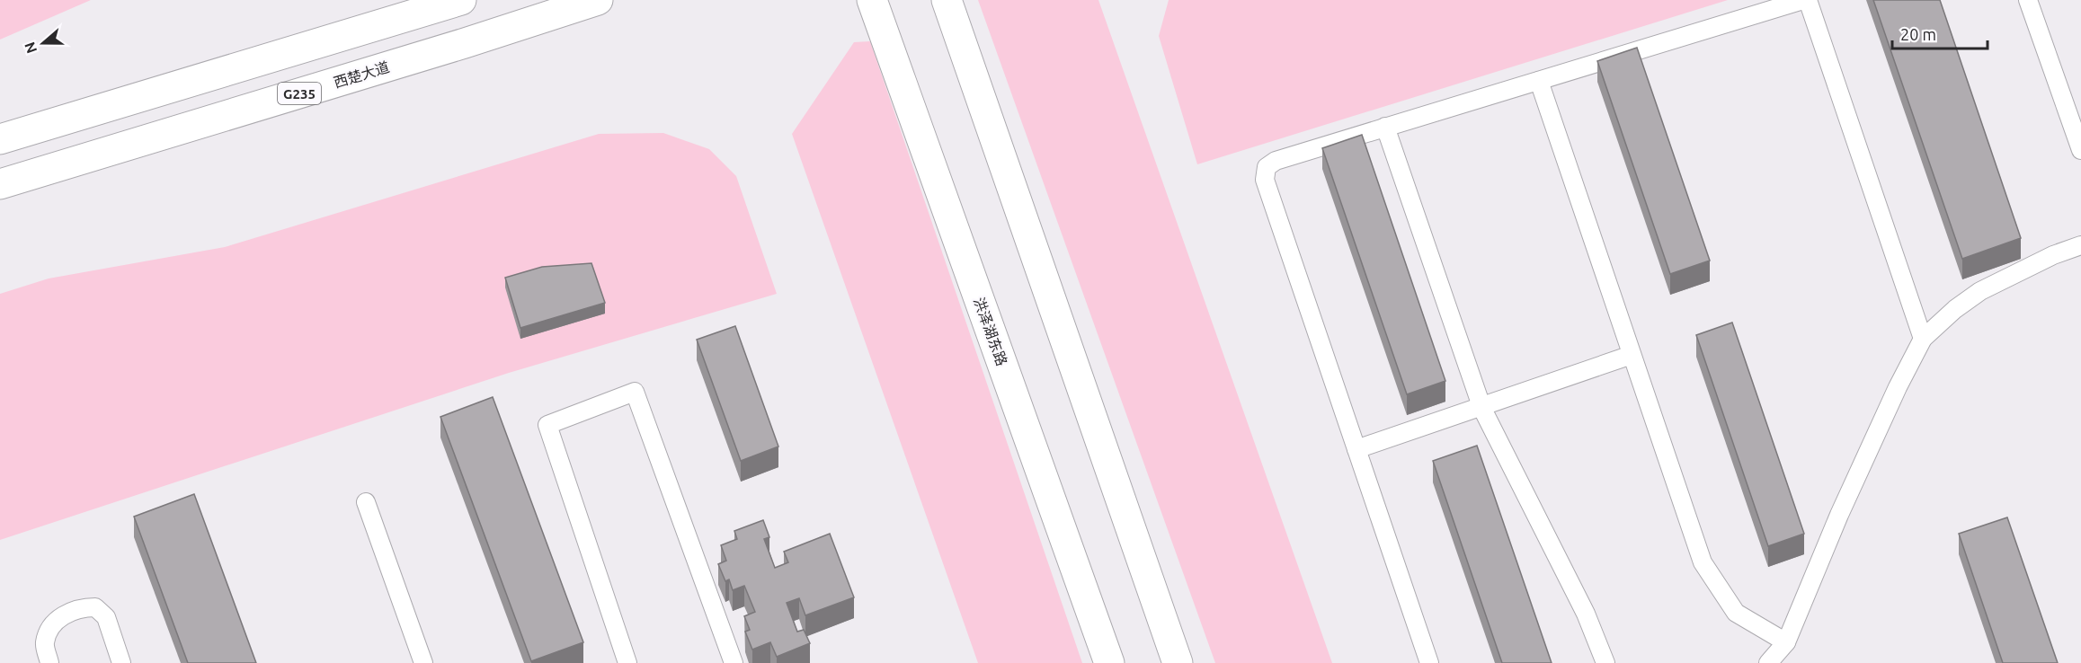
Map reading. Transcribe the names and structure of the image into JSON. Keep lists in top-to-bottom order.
{
  "streets": {
    "main road": ["西楚大道", "G235", "洪泽湖东路"]
  },
  "scale_bar": "20 m",
  "north": "left"
}
